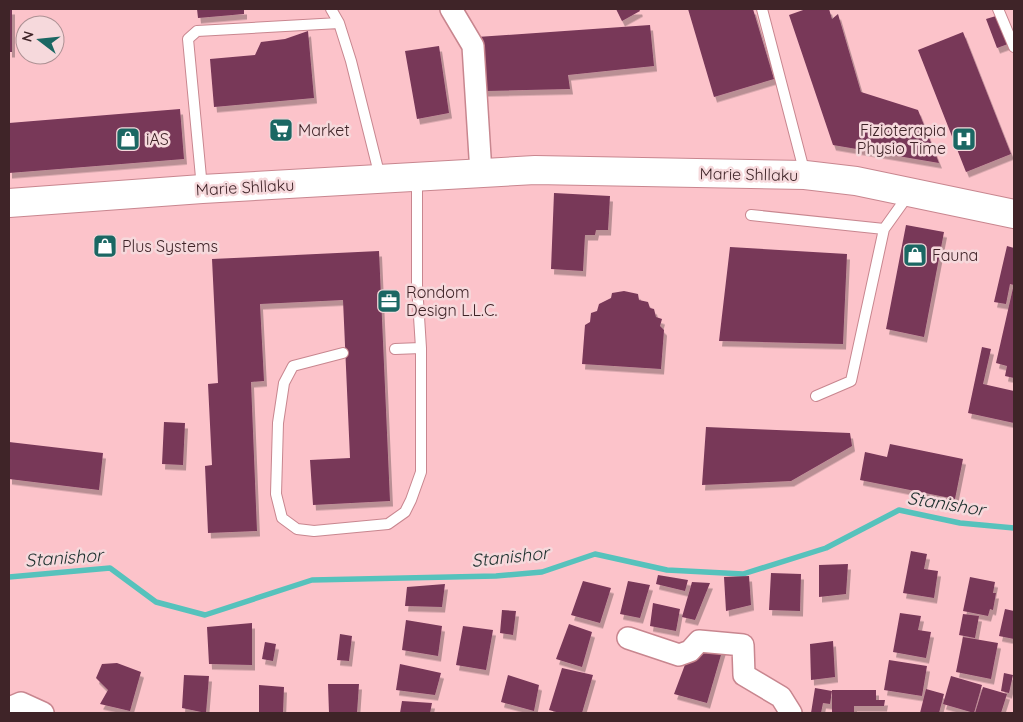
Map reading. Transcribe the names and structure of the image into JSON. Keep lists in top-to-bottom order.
{
  "streets": {
    "street": ["Marie Shllaku"]
  },
  "water": ["Stanishor"],
  "places": {
    "supermarket": ["Market"],
    "shop": ["iAS", "Plus Systems", "Fauna"],
    "hospital": ["Fizioterapia Physio Time"],
    "office": ["Rondom Design L.L.C."]
  },
  "north": "left"
}
